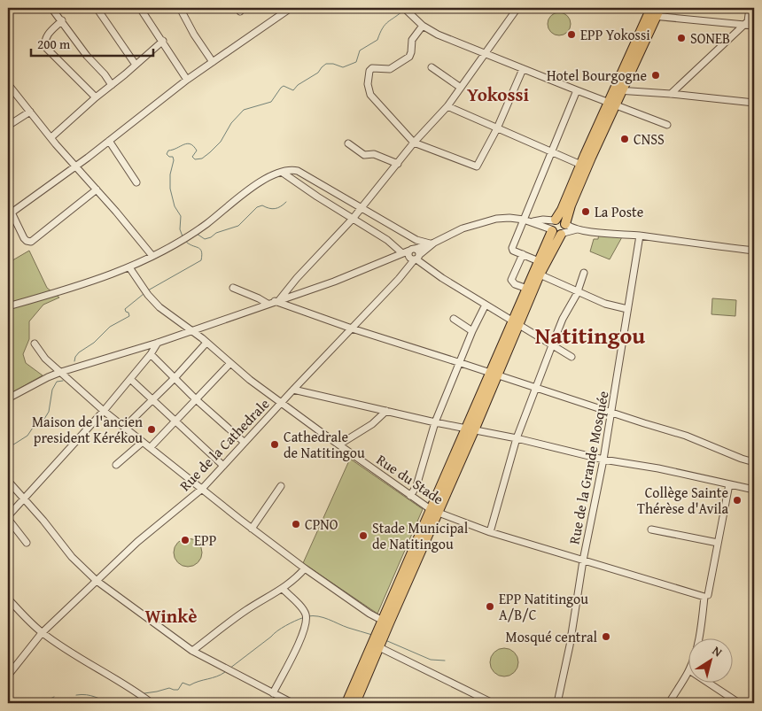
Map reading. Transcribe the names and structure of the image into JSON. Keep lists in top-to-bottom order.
{
  "streets": {
    "street": ["Rue de la Cathedrale", "Rue de la Grande Mosquée", "Rue du Stade"]
  },
  "crossings": [
    ["Rue de la Cathedrale", "Rue du Stade"],
    ["Rue de la Grande Mosquée", "Rue du Stade"]
  ],
  "districts": ["Yokossi", "Natitingou", "Winkè"],
  "places": [
    "EPP Yokossi",
    "SONEB",
    "Hotel Bourgogne",
    "CNSS",
    "La Poste",
    "Maison de l'ancien president Kérékou",
    "Cathedrale de Natitingou",
    "Collège Sainte Thérèse d'Avila",
    "CPNO",
    "Stade Municipal de Natitingou",
    "EPP",
    "EPP Natitingou A/B/C",
    "Mosqué central"
  ],
  "scale_bar": "200 m",
  "north": "top right"
}
